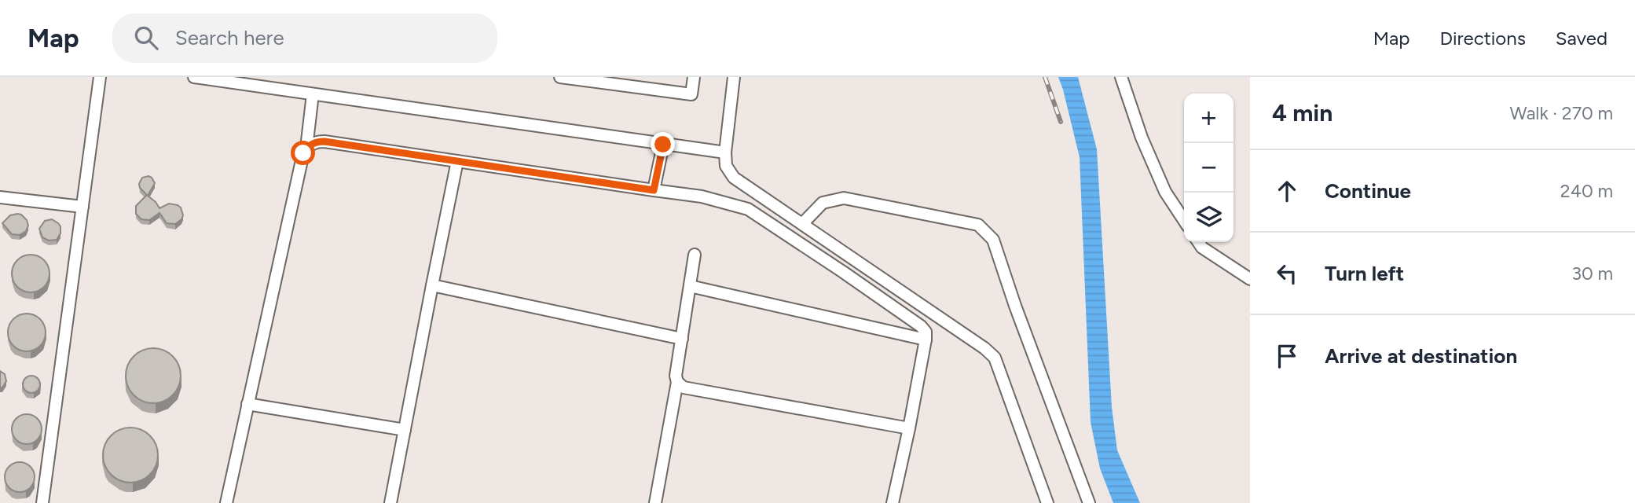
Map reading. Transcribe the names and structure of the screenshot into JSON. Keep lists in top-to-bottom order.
{
  "page": {
    "header": "Map",
    "search": "Search here",
    "nav": ["Map", "Directions", "Saved"],
    "heading": ["4 min", "Walk · 270 m"],
    "map_buttons": ["+", "−"],
    "list": [
      ["Continue", "240 m"],
      ["Turn left", "30 m"],
      "Arrive at destination"
    ]
  }
}
